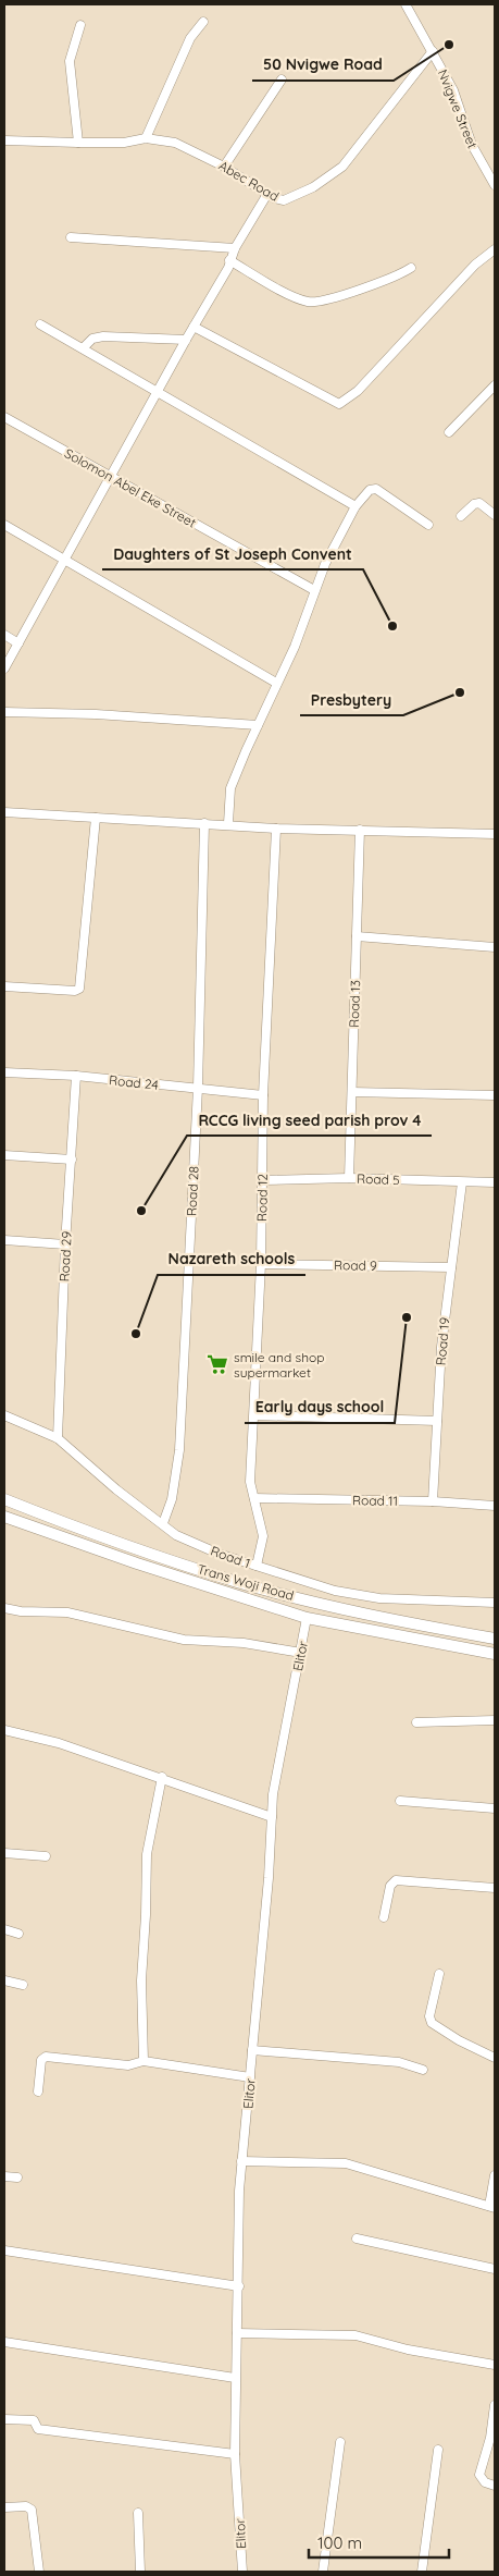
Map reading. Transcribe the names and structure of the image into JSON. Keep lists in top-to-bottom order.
{
  "streets": {
    "main road": ["Trans Woji Road"],
    "street": [
      "Nvigwe Street",
      "Abec Road",
      "Solomon Abel Eke Street",
      "Road 13",
      "Road 24",
      "Road 5",
      "Road 28",
      "Road 12",
      "Road 29",
      "Road 9",
      "Road 19",
      "Road 11",
      "Road 1",
      "Elitor"
    ]
  },
  "crossings": [
    ["Nvigwe Street", "Abec Road"],
    ["Road 13", "Road 5"],
    ["Road 24", "Road 28"],
    ["Road 24", "Road 12"],
    ["Road 24", "Road 29"],
    ["Road 5", "Road 12"],
    ["Road 5", "Road 19"],
    ["Road 28", "Road 1"],
    ["Road 12", "Road 9"],
    ["Road 12", "Road 11"],
    ["Road 12", "Road 1"],
    ["Road 29", "Road 1"],
    ["Road 9", "Road 19"],
    ["Road 19", "Road 11"],
    ["Trans Woji Road", "Elitor"]
  ],
  "places": {
    "other": [
      "50 Nvigwe Road",
      "Daughters of St Joseph Convent",
      "Presbytery",
      "RCCG living seed parish prov 4",
      "Early days school",
      "Nazareth schools"
    ],
    "supermarket": ["smile and shop supermarket"]
  },
  "scale_bar": "100 m"
}
